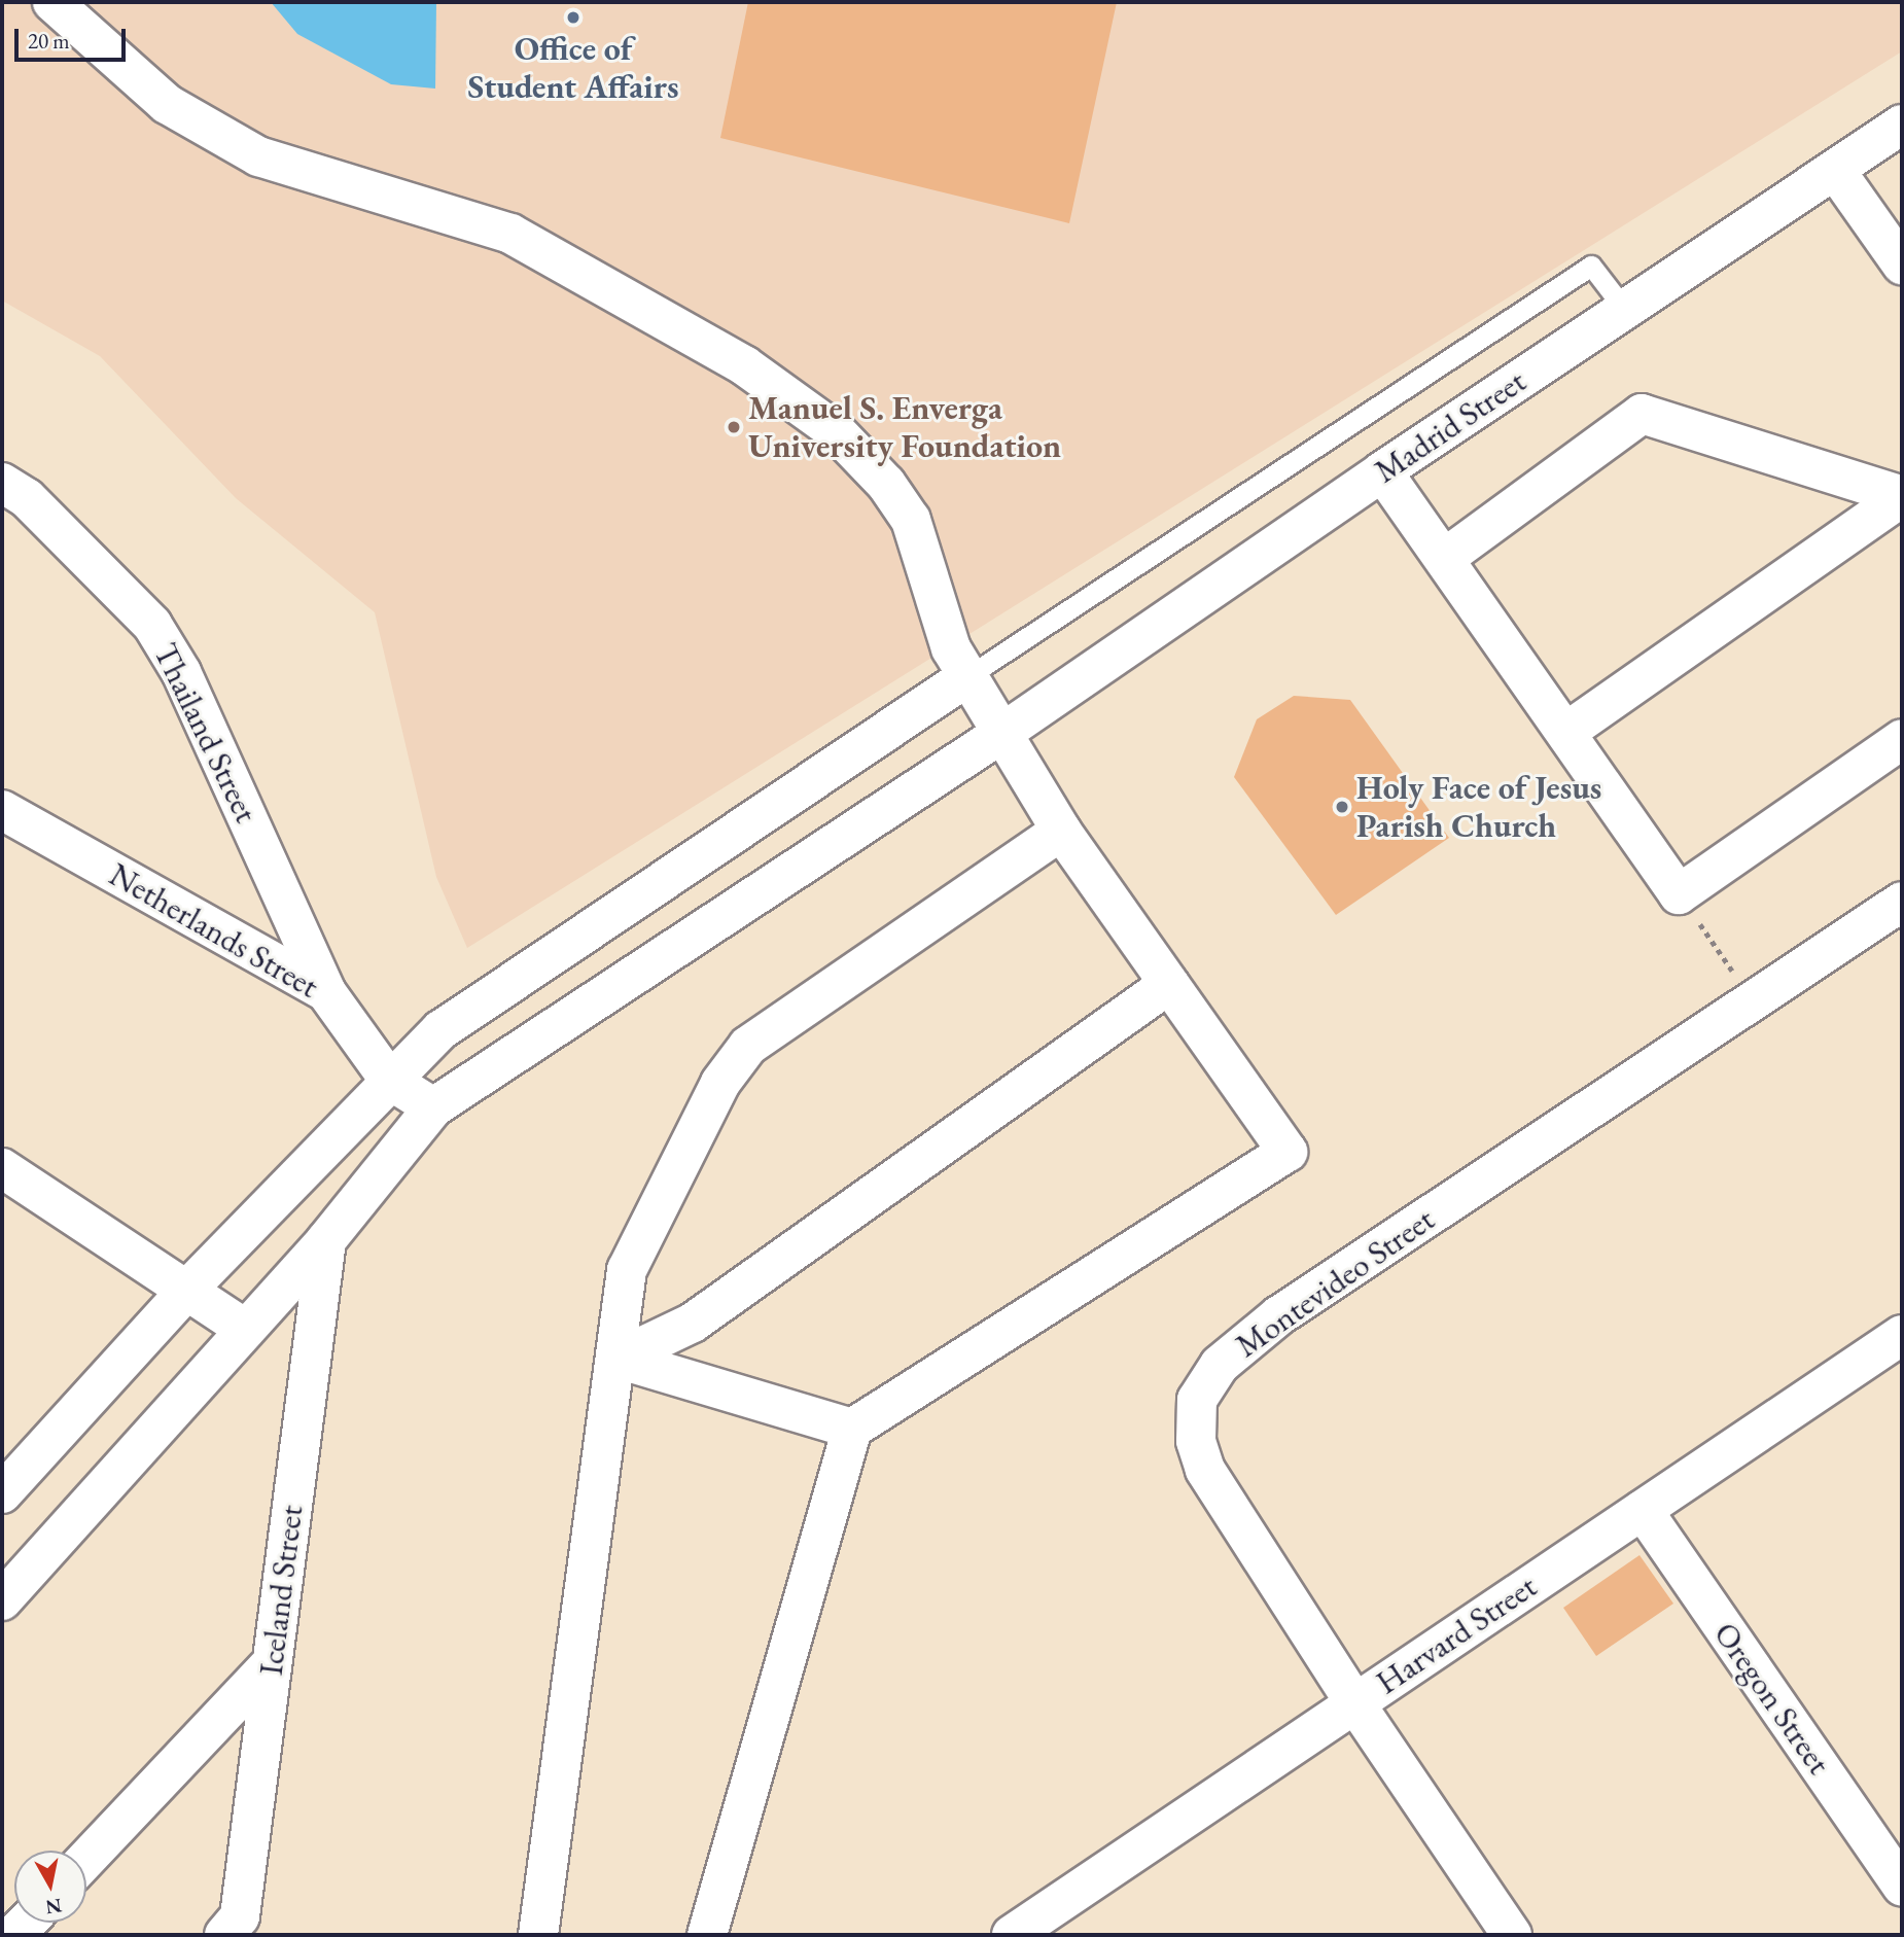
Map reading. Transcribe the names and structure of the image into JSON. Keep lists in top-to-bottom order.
{
  "streets": {
    "street": [
      "Madrid Street",
      "Thailand Street",
      "Netherlands Street",
      "Montevideo Street",
      "Iceland Street",
      "Harvard Street",
      "Oregon Street"
    ]
  },
  "crossings": [
    ["Madrid Street", "Netherlands Street"],
    ["Madrid Street", "Iceland Street"],
    ["Thailand Street", "Netherlands Street"],
    ["Montevideo Street", "Harvard Street"],
    ["Harvard Street", "Oregon Street"]
  ],
  "places": ["Office of Student Affairs", "Manuel S. Enverga University Foundation", "Holy Face of Jesus Parish Church"],
  "scale_bar": "20 m",
  "north": "bottom"
}
